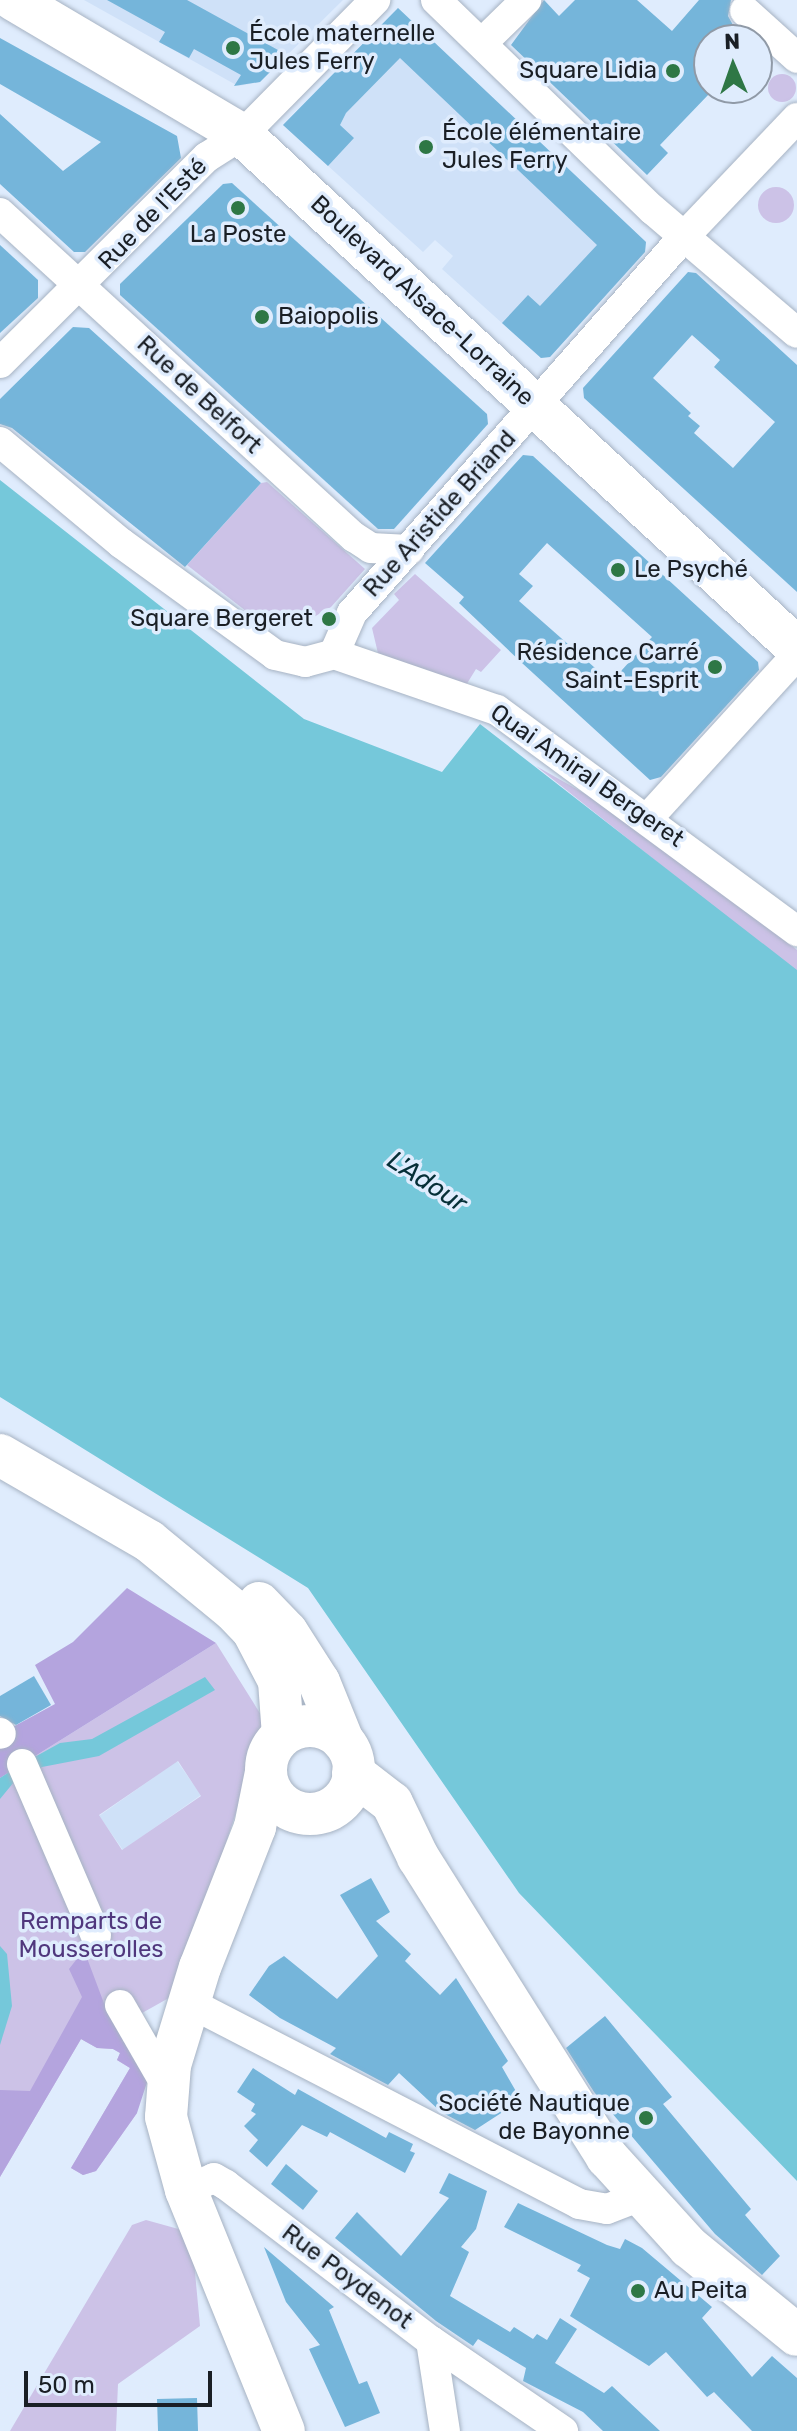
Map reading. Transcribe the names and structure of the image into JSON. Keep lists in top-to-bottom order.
{
  "streets": {
    "main road": ["Boulevard Alsace-Lorraine"],
    "street": [
      "Rue de l'Esté",
      "Rue de Belfort",
      "Rue Aristide Briand",
      "Quai Amiral Bergeret",
      "Rue Poydenot"
    ]
  },
  "crossings": [
    ["Rue de l'Esté", "Boulevard Alsace-Lorraine"],
    ["Rue de l'Esté", "Rue de Belfort"],
    ["Boulevard Alsace-Lorraine", "Rue Aristide Briand"],
    ["Rue de Belfort", "Rue Aristide Briand"],
    ["Rue Aristide Briand", "Quai Amiral Bergeret"]
  ],
  "water": ["L'Adour"],
  "parks": ["Remparts de Mousserolles"],
  "places": [
    "École maternelle Jules Ferry",
    "Square Lidia",
    "École élémentaire Jules Ferry",
    "La Poste",
    "Baiopolis",
    "Le Psyché",
    "Square Bergeret",
    "Résidence Carré Saint-Esprit",
    "Société Nautique de Bayonne",
    "Au Peita"
  ],
  "scale_bar": "50 m",
  "north": "top"
}
